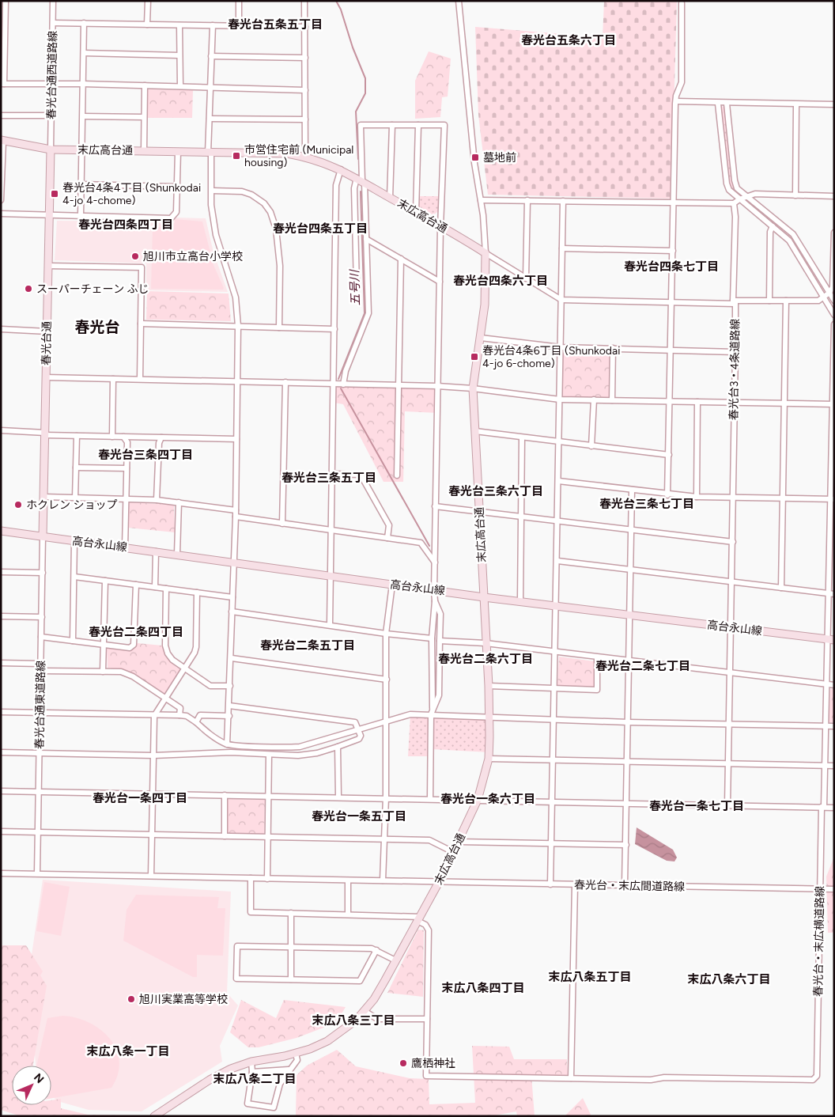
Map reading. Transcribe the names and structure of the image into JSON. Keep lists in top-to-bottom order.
{
  "streets": {
    "street": [
      "春光台通西道路線",
      "末広高台通",
      "春光台通",
      "春光台3・4条道路線",
      "高台永山線",
      "春光台通東道路線",
      "春光台・末広間道路線",
      "春光台・末広横道路線"
    ]
  },
  "crossings": [
    ["春光台通西道路線", "末広高台通"],
    ["春光台通西道路線", "春光台通"],
    ["末広高台通", "春光台通"],
    ["末広高台通", "高台永山線"],
    ["末広高台通", "春光台・末広間道路線"],
    ["春光台通", "高台永山線"],
    ["春光台通", "春光台通東道路線"],
    ["春光台3・4条道路線", "高台永山線"],
    ["高台永山線", "春光台通東道路線"],
    ["高台永山線", "春光台・末広横道路線"],
    ["春光台通東道路線", "春光台・末広間道路線"],
    ["春光台・末広間道路線", "春光台・末広横道路線"]
  ],
  "districts": [
    "春光台五条五丁目",
    "春光台五条六丁目",
    "春光台四条四丁目",
    "春光台四条五丁目",
    "春光台四条七丁目",
    "春光台四条六丁目",
    "春光台",
    "春光台三条四丁目",
    "春光台三条五丁目",
    "春光台三条六丁目",
    "春光台三条七丁目",
    "春光台二条四丁目",
    "春光台二条五丁目",
    "春光台二条六丁目",
    "春光台二条七丁目",
    "春光台一条四丁目",
    "春光台一条六丁目",
    "春光台一条七丁目",
    "春光台一条五丁目",
    "末広八条五丁目",
    "末広八条六丁目",
    "末広八条四丁目",
    "末広八条三丁目",
    "末広八条一丁目",
    "末広八条二丁目"
  ],
  "water": ["五号川"],
  "places": {
    "transit": [
      "市営住宅前 (Municipal housing)",
      "墓地前",
      "春光台4条4丁目 (Shunkodai 4-jo 4-chome)",
      "春光台4条6丁目 (Shunkodai 4-jo 6-chome)"
    ],
    "other": [
      "旭川市立高台小学校",
      "スーパーチェーン ふじ",
      "ホクレン ショップ",
      "旭川実業高等学校",
      "鷹栖神社"
    ]
  },
  "north": "top right"
}
